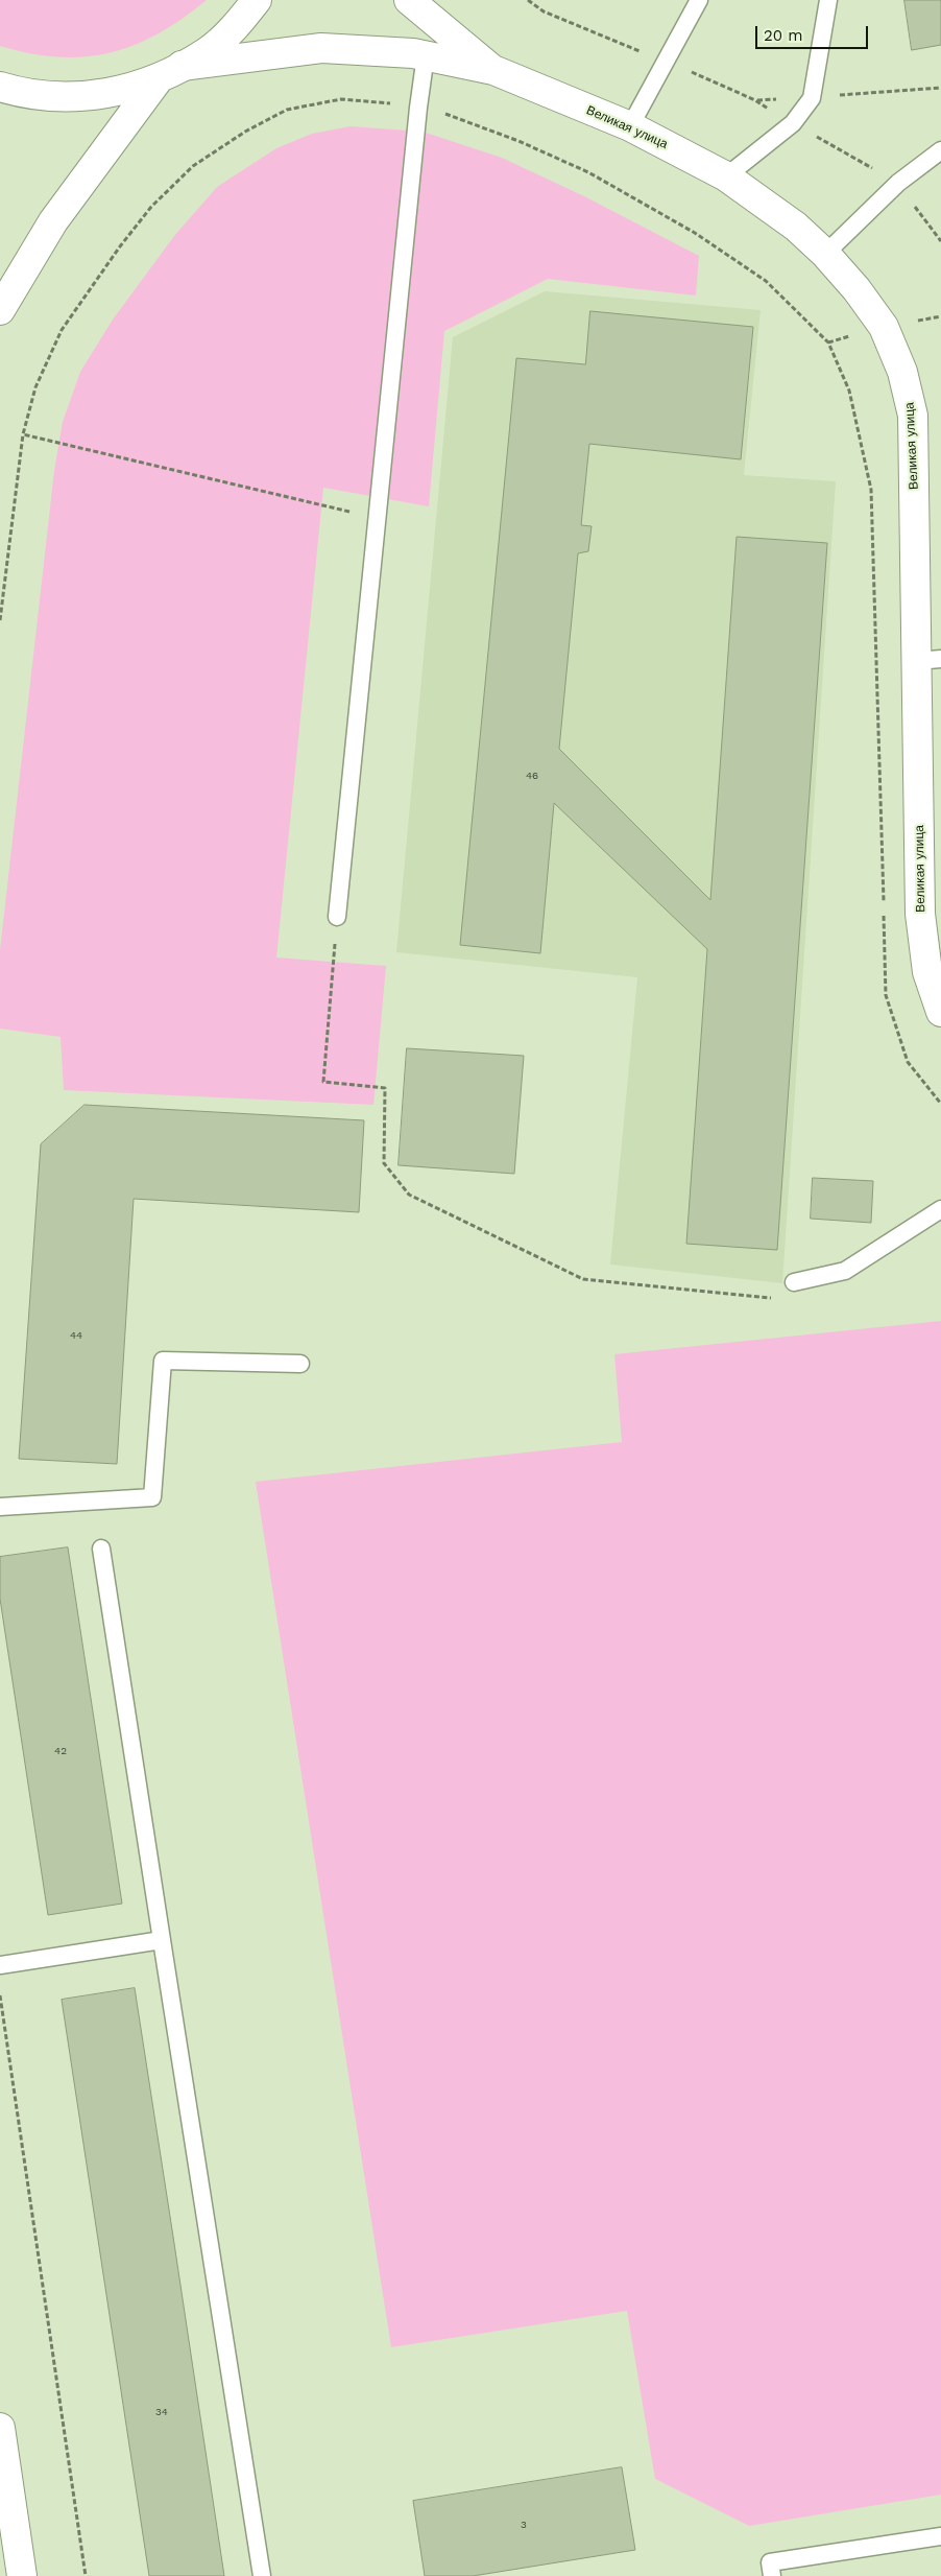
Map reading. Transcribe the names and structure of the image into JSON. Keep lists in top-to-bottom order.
{
  "streets": {
    "main road": ["Великая улица"]
  },
  "house_numbers": [
    "46",
    "44",
    "42",
    "34",
    "3"
  ],
  "scale_bar": "20 m"
}
